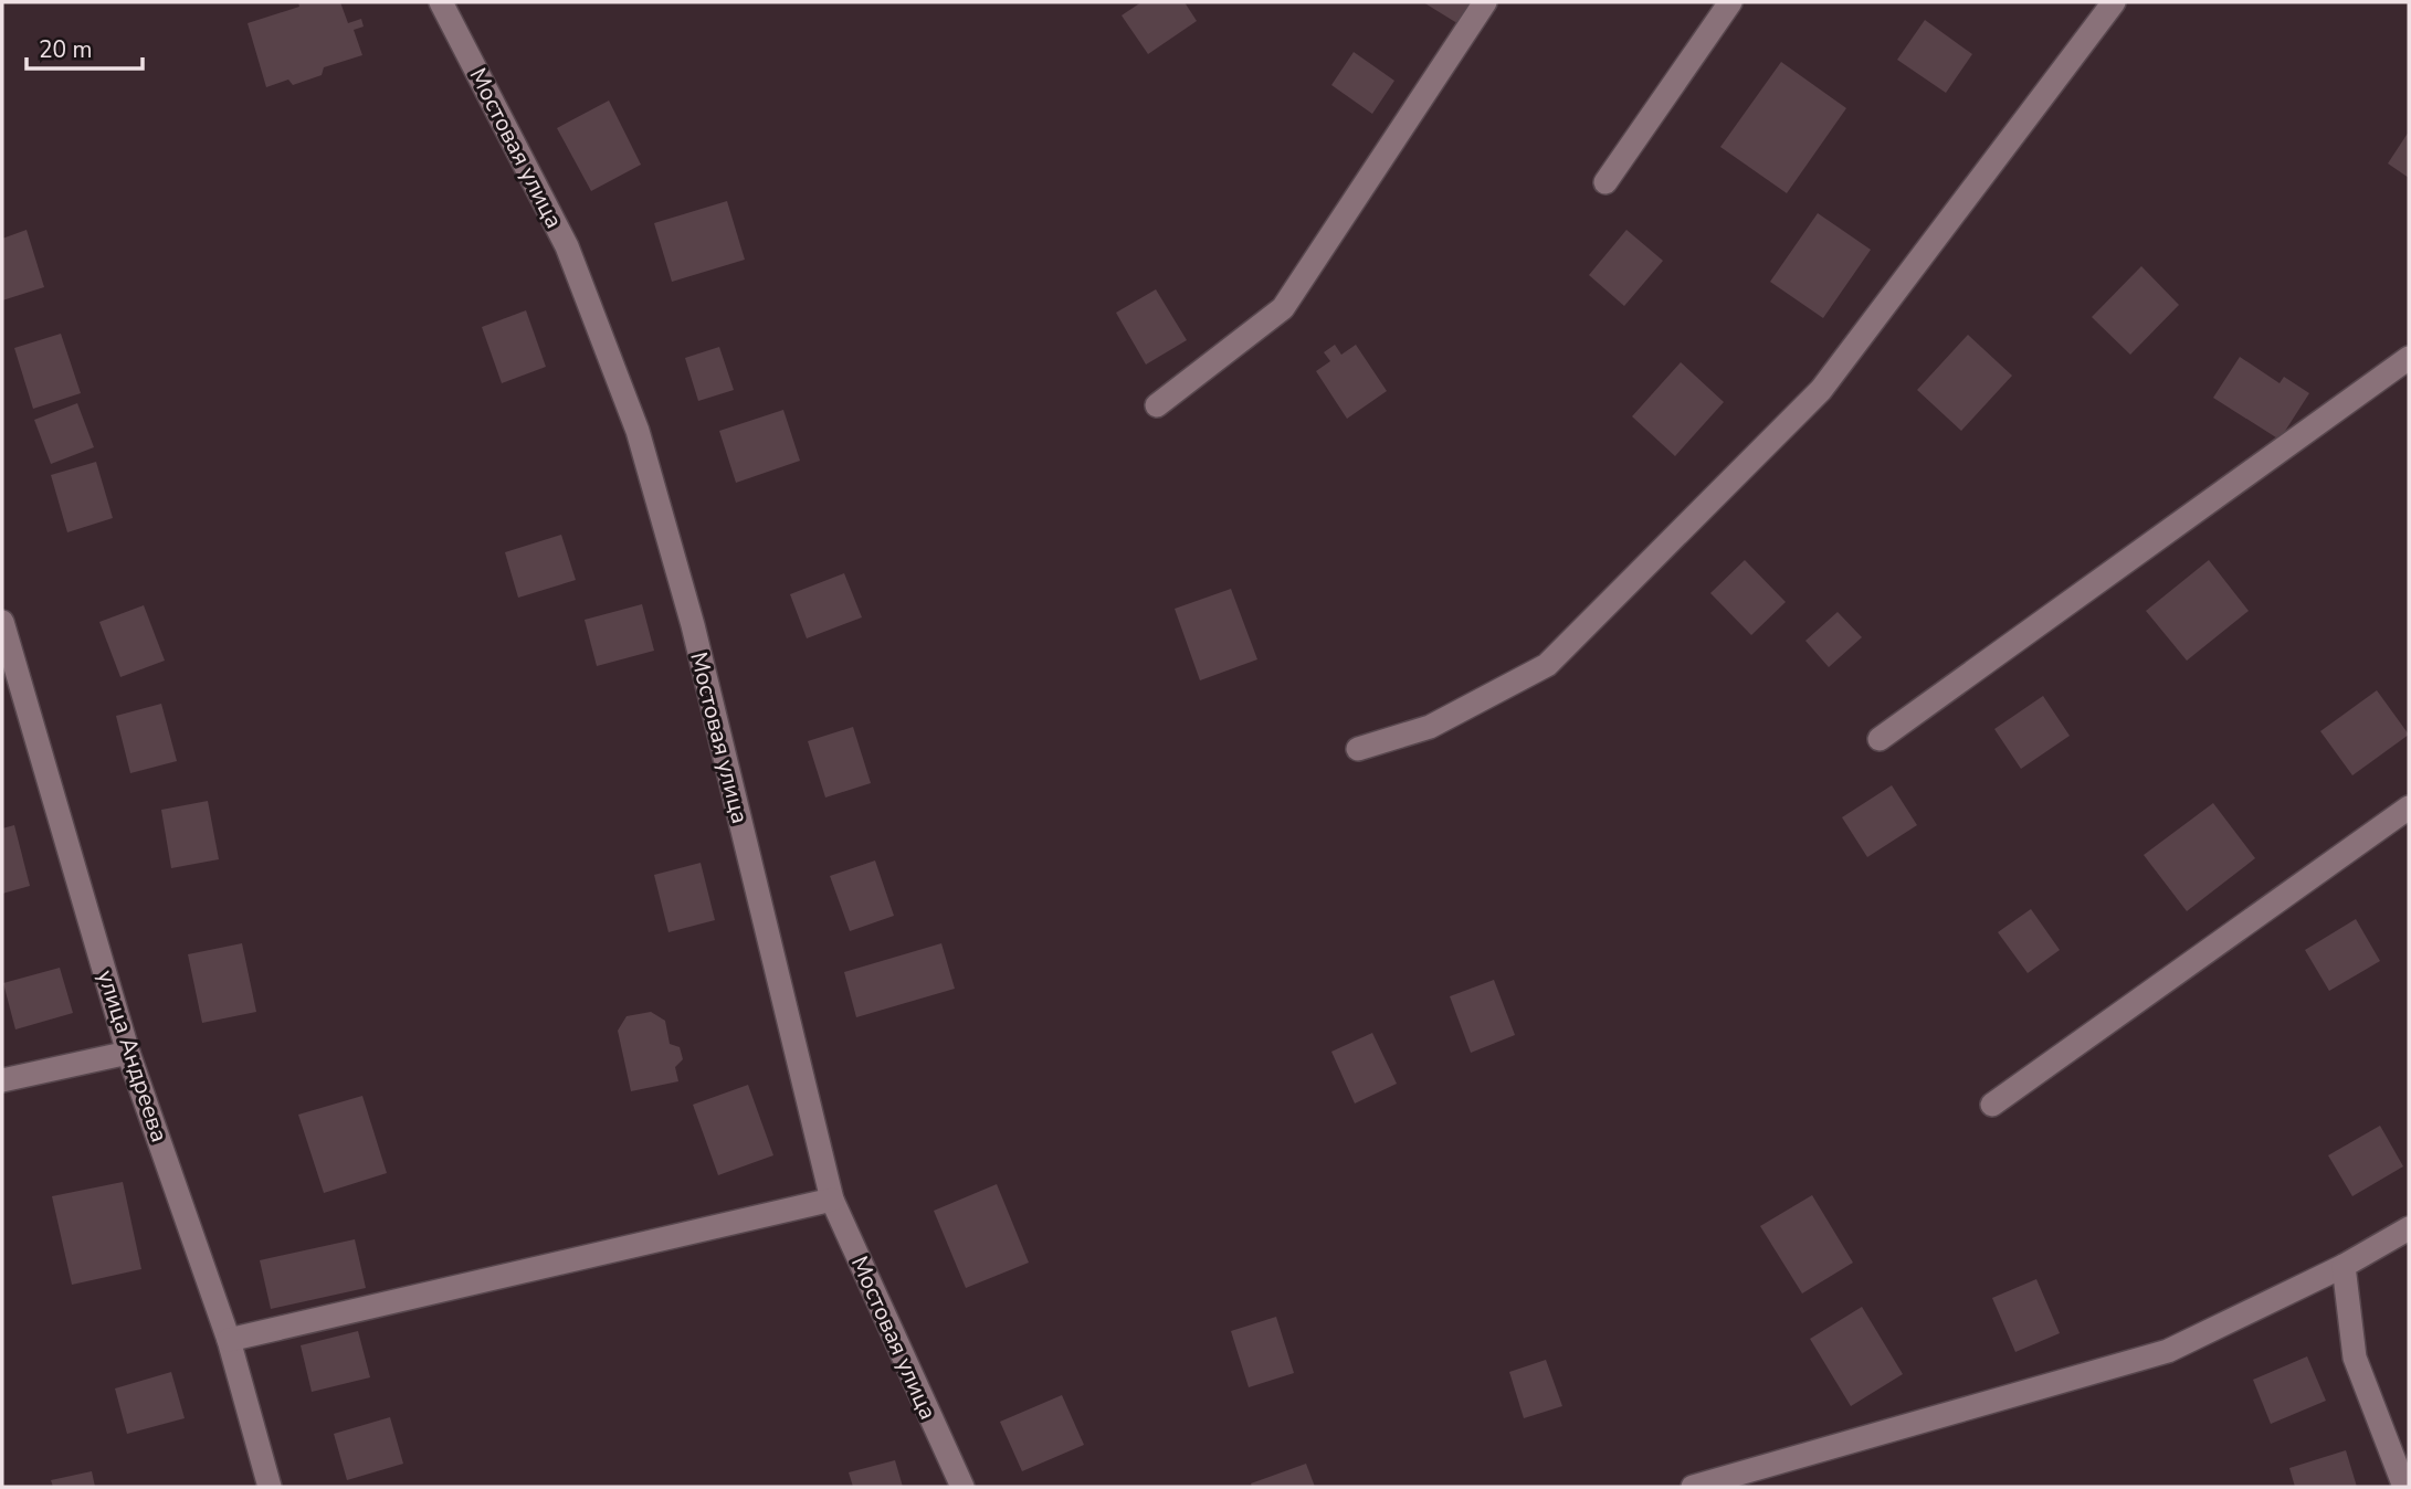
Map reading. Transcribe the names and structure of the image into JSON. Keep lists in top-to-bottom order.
{
  "streets": {
    "street": ["Мостовая улица", "улица Андреева"]
  },
  "scale_bar": "20 m"
}
